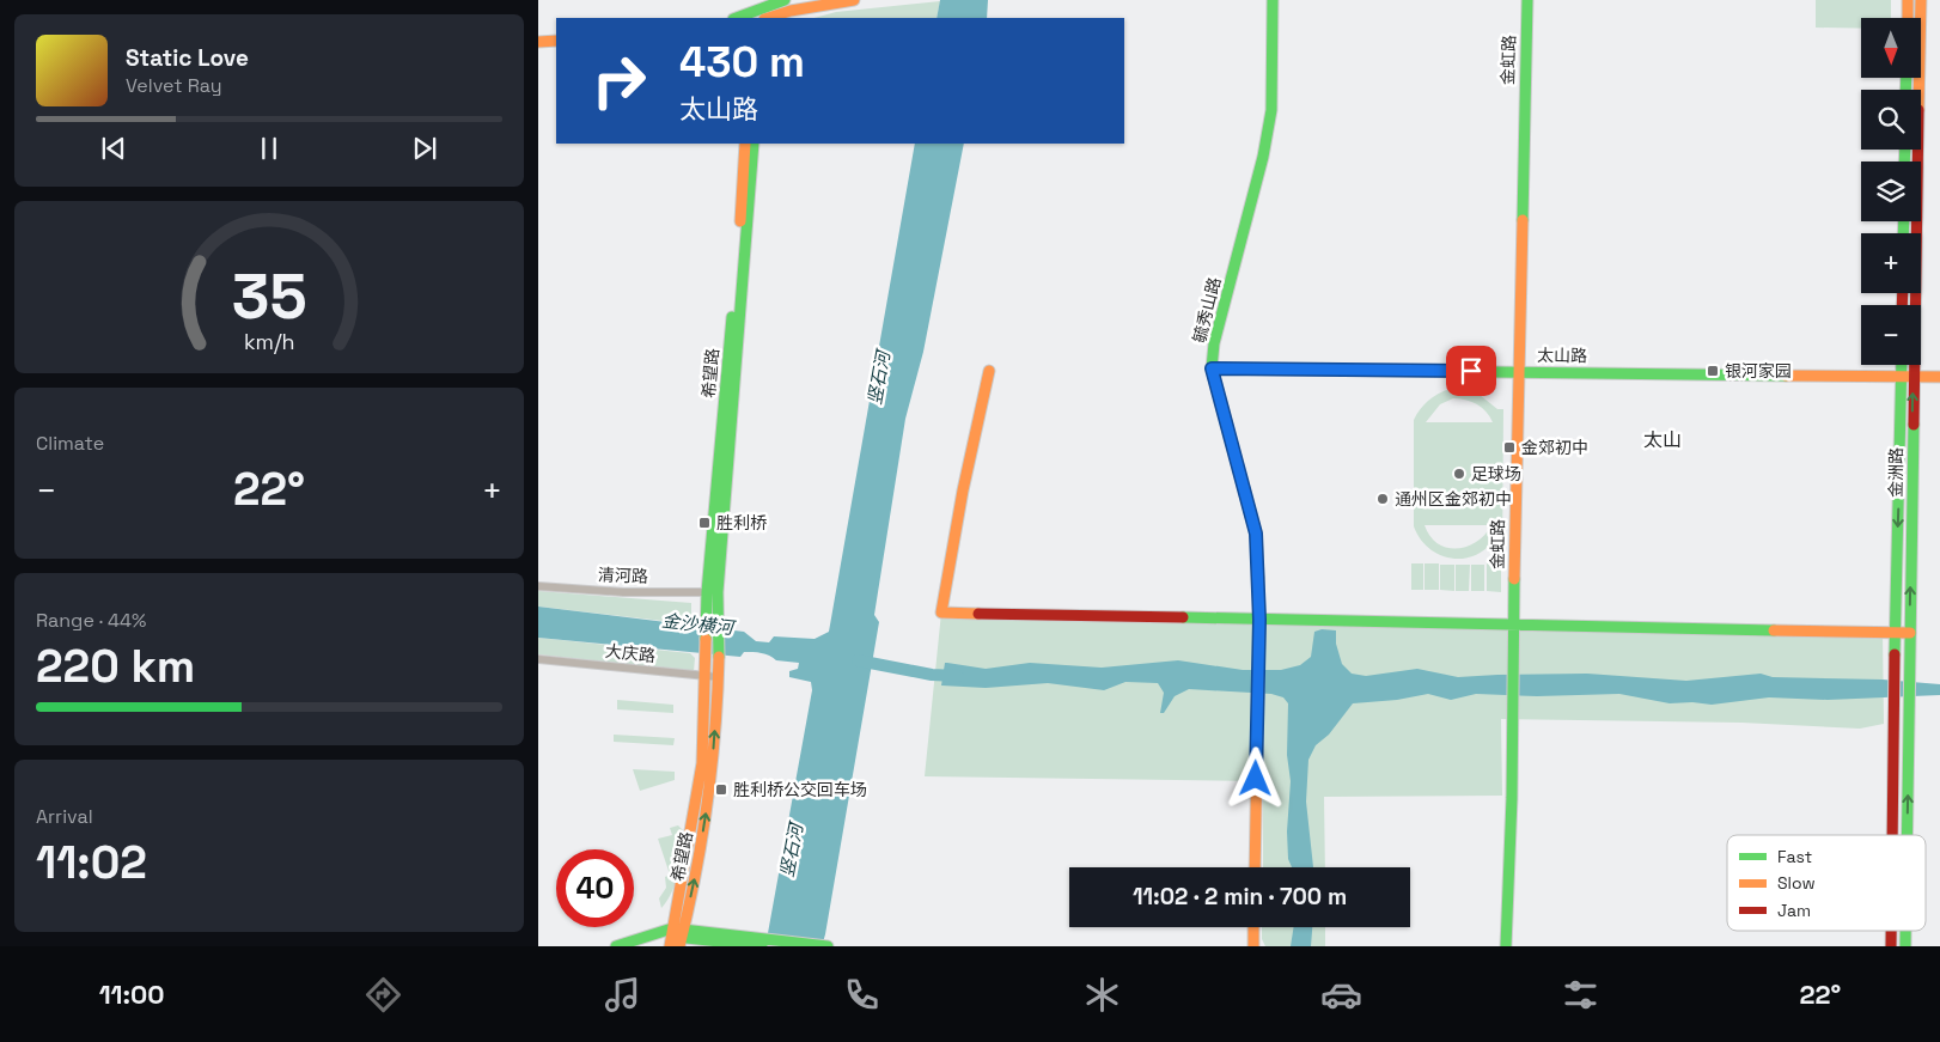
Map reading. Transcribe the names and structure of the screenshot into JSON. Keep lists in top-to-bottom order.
{
  "streets": {
    "street": [
      "金虹路",
      "毓秀山路",
      "太山路",
      "希望路",
      "金洲路",
      "清河路",
      "大庆路"
    ]
  },
  "crossings": [
    ["金虹路", "太山路"],
    ["毓秀山路", "太山路"],
    ["太山路", "金洲路"],
    ["希望路", "清河路"],
    ["希望路", "大庆路"]
  ],
  "districts": ["太山"],
  "water": ["竖石河", "金沙横河"],
  "places": {
    "transit": [
      "银河家园",
      "金郊初中",
      "胜利桥",
      "胜利桥公交回车场"
    ],
    "other": ["足球场", "通州区金郊初中"]
  },
  "legend": ["Fast", "Slow", "Jam"],
  "north": "bottom",
  "page": {
    "map_buttons": ["+", "−"],
    "turn": ["430 m", "太山路"],
    "song": ["Static Love", "Velvet Ray"],
    "tile": [
      "Climate",
      ["Range · 44%", "220 km"],
      ["Arrival", "11:02"]
    ],
    "heat": ["−", "22°", "+"],
    "limit": "40",
    "trip": "11:02 · 2 min · 700 m",
    "tabs": ["11:00", "22°"],
    "gauge": ["35", "km/h"]
  }
}
